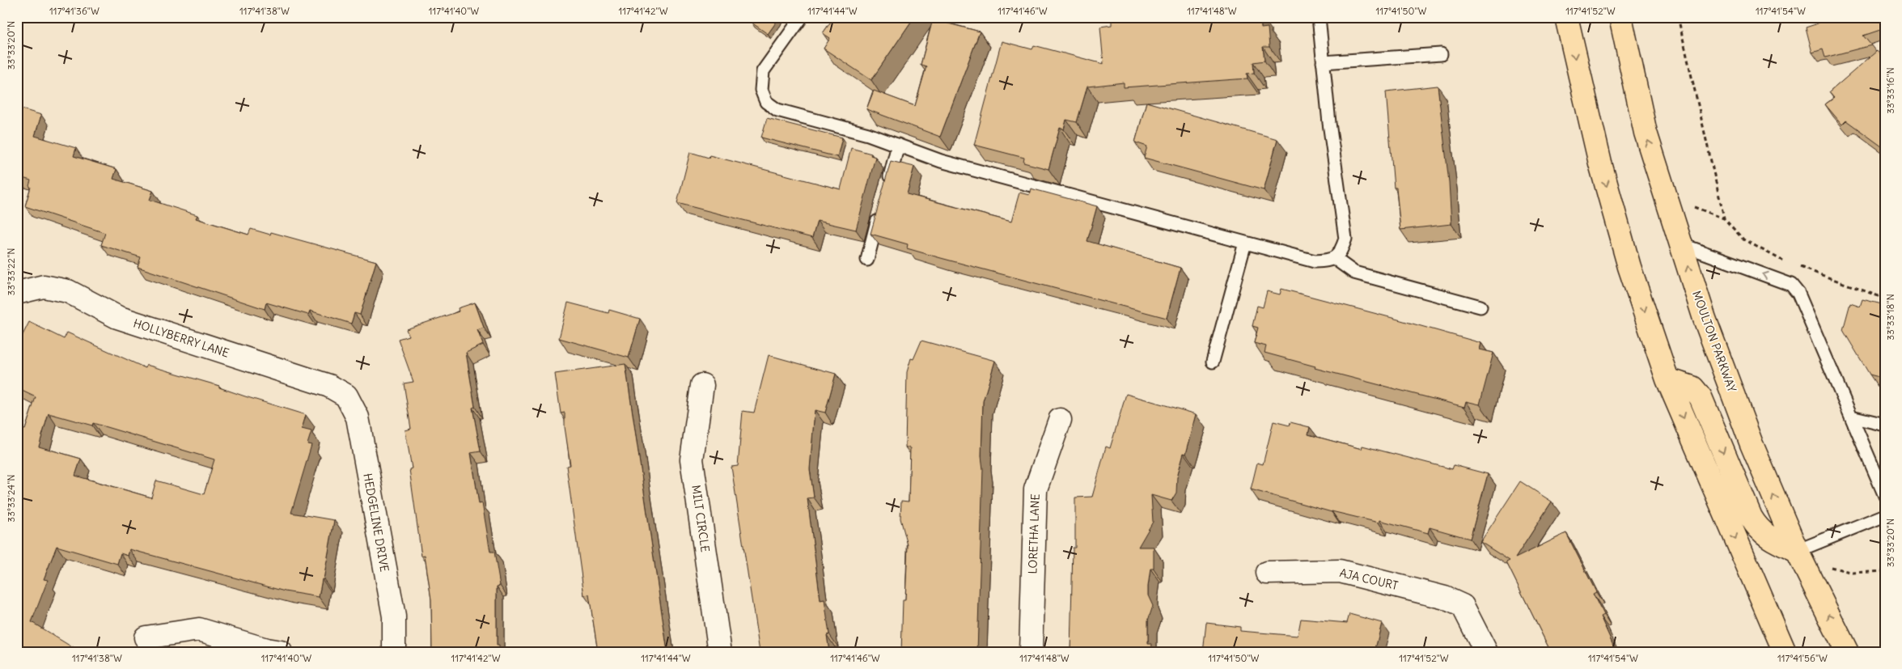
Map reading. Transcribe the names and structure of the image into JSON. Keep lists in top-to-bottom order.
{
  "streets": {
    "main road": ["MOULTON PARKWAY"],
    "street": [
      "HOLLYBERRY LANE",
      "MILT CIRCLE",
      "HEDGELINE DRIVE",
      "LORETHA LANE",
      "AJA COURT"
    ]
  },
  "crossings": [
    ["HOLLYBERRY LANE", "HEDGELINE DRIVE"]
  ],
  "coordinates": [
    "117°41'36\"W",
    "117°41'38\"W",
    "117°41'40\"W",
    "117°41'42\"W",
    "117°41'44\"W",
    "117°41'46\"W",
    "117°41'48\"W",
    "117°41'50\"W",
    "117°41'52\"W",
    "117°41'54\"W",
    "33°33'20\"N",
    "33°33'16\"N",
    "33°33'22\"N",
    "33°33'18\"N",
    "33°33'24\"N",
    "117°41'56\"W"
  ]
}
